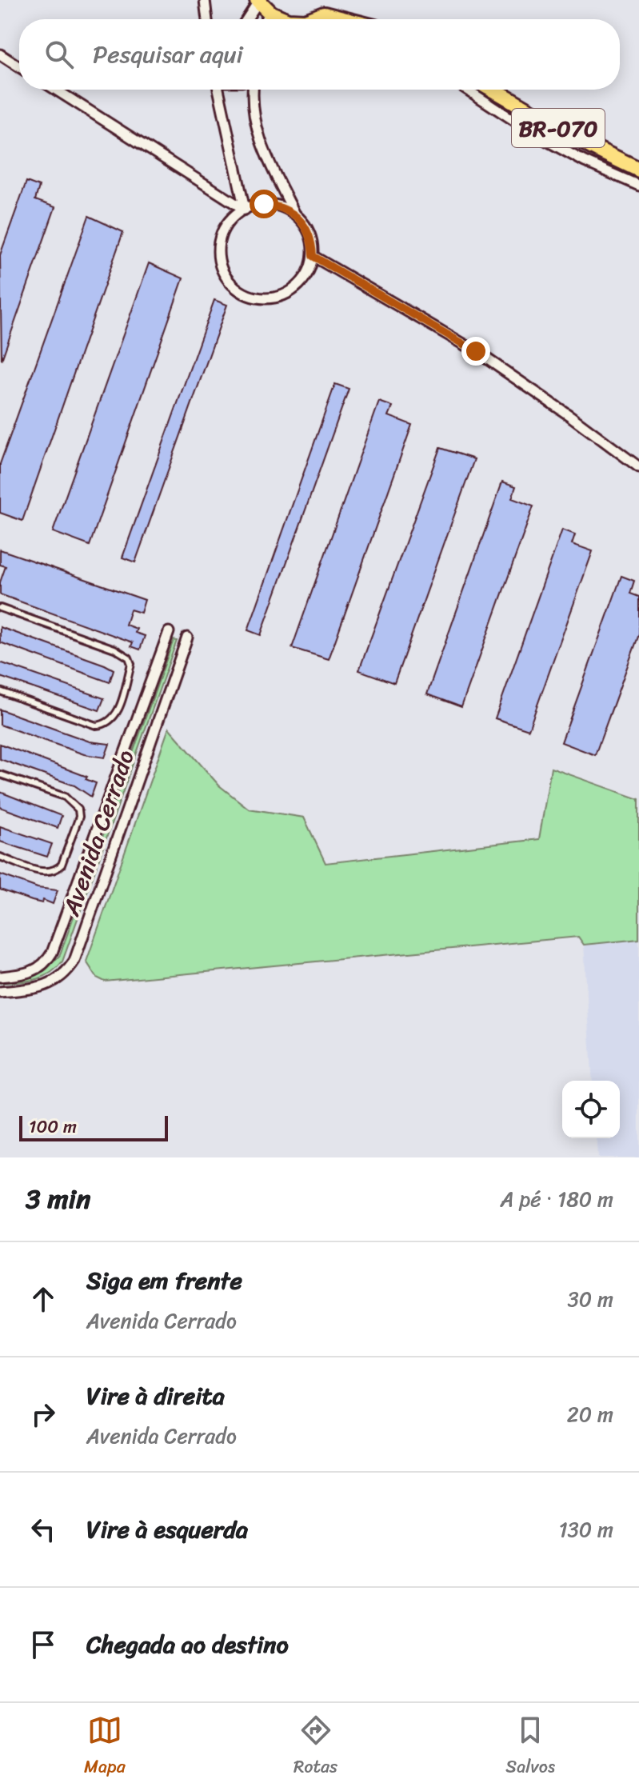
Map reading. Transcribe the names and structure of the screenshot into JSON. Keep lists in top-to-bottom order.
{
  "streets": {
    "highway": ["BR-070"],
    "street": ["Avenida Cerrado"]
  },
  "scale_bar": "100 m",
  "page": {
    "search": "Pesquisar aqui",
    "scale": "100 m",
    "heading": ["3 min", "A pé · 180 m"],
    "list": [
      ["Siga em frente", "Avenida Cerrado", "30 m"],
      ["Vire à direita", "Avenida Cerrado", "20 m"],
      ["Vire à esquerda", "130 m"],
      "Chegada ao destino"
    ],
    "nav": ["Mapa", "Rotas", "Salvos"]
  }
}
